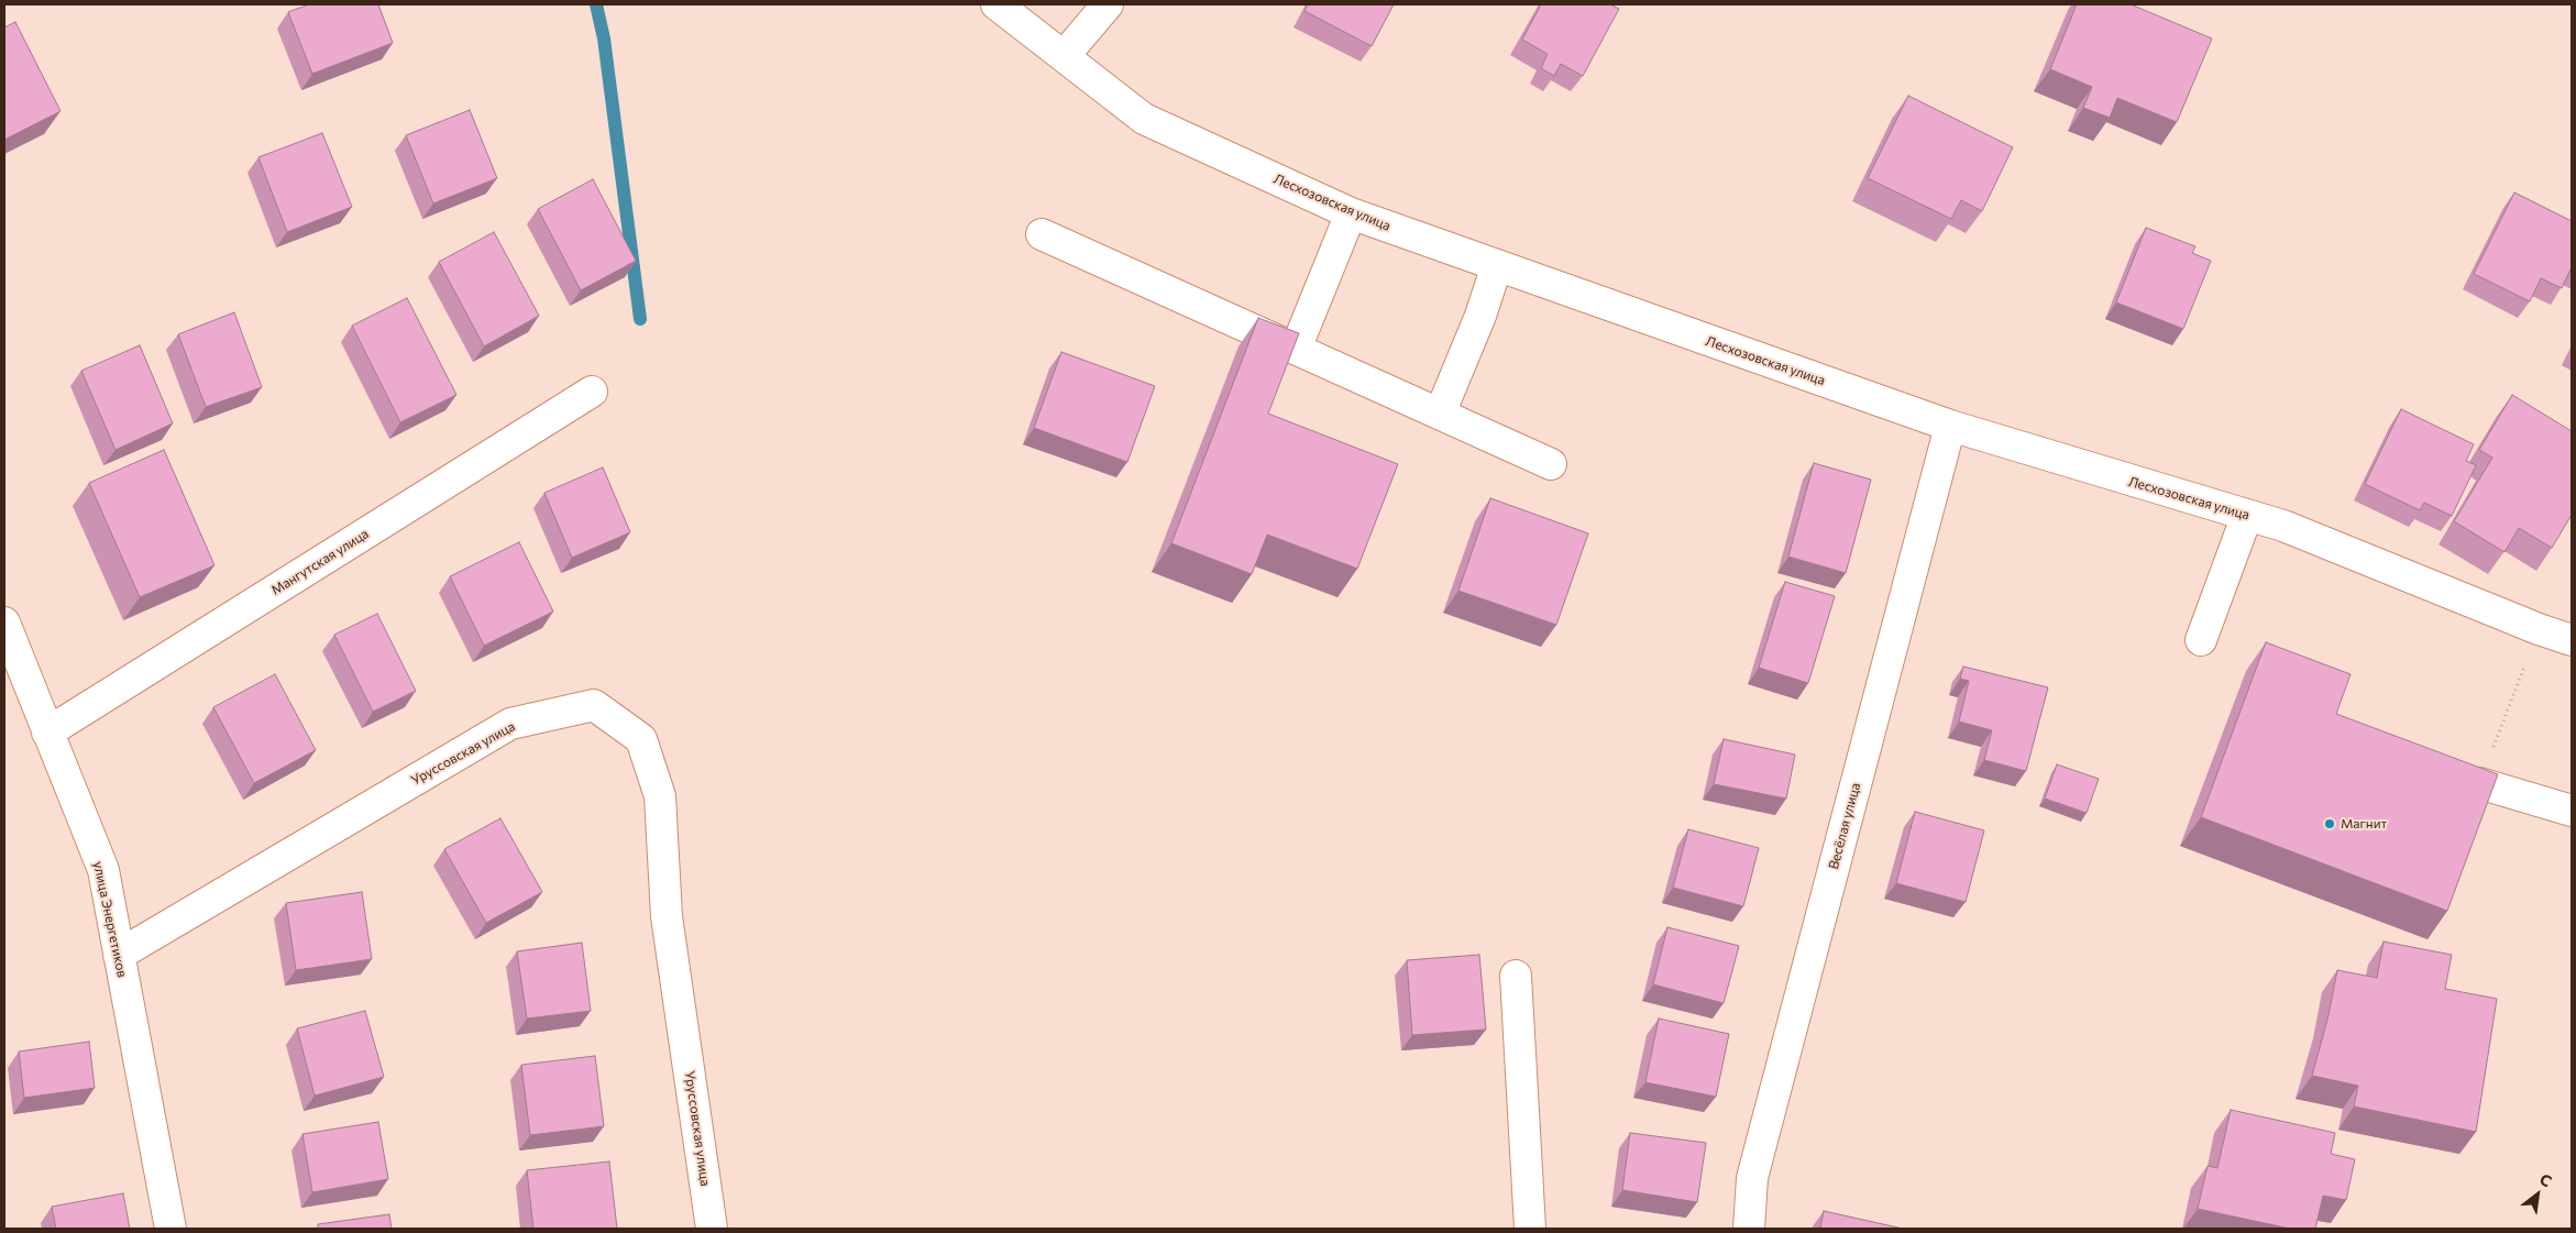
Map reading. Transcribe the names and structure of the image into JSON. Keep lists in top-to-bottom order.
{
  "streets": {
    "street": [
      "Лесхозовская улица",
      "Мангутская улица",
      "Уруссовская улица",
      "Весёлая улица",
      "улица Энергетиков"
    ]
  },
  "crossings": [
    ["Лесхозовская улица", "Весёлая улица"],
    ["Мангутская улица", "улица Энергетиков"],
    ["Уруссовская улица", "улица Энергетиков"]
  ],
  "places": ["Магнит"],
  "north": "top right"
}
